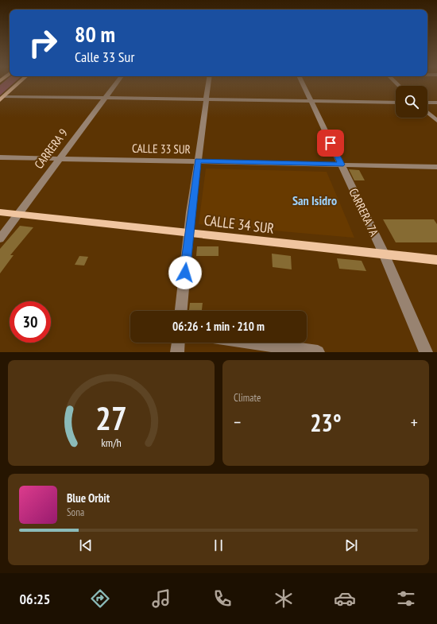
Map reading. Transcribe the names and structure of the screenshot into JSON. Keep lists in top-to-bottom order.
{
  "streets": {
    "main road": ["CALLE 34 SUR"],
    "street": ["CARRERA 9", "CALLE 33 SUR", "CARRERA 7A"]
  },
  "crossings": [
    ["CARRERA 9", "CALLE 33 SUR"],
    ["CARRERA 9", "CALLE 34 SUR"],
    ["CALLE 33 SUR", "CARRERA 7A"],
    ["CARRERA 7A", "CALLE 34 SUR"]
  ],
  "districts": ["San Isidro"],
  "page": {
    "turn": ["80 m", "Calle 33 Sur"],
    "limit": "30",
    "trip": "06:26 · 1 min · 210 m",
    "tile": "Climate",
    "heat": ["−", "23°", "+"],
    "song": ["Blue Orbit", "Sona"],
    "tabs": "06:25",
    "gauge": ["27", "km/h"]
  }
}
